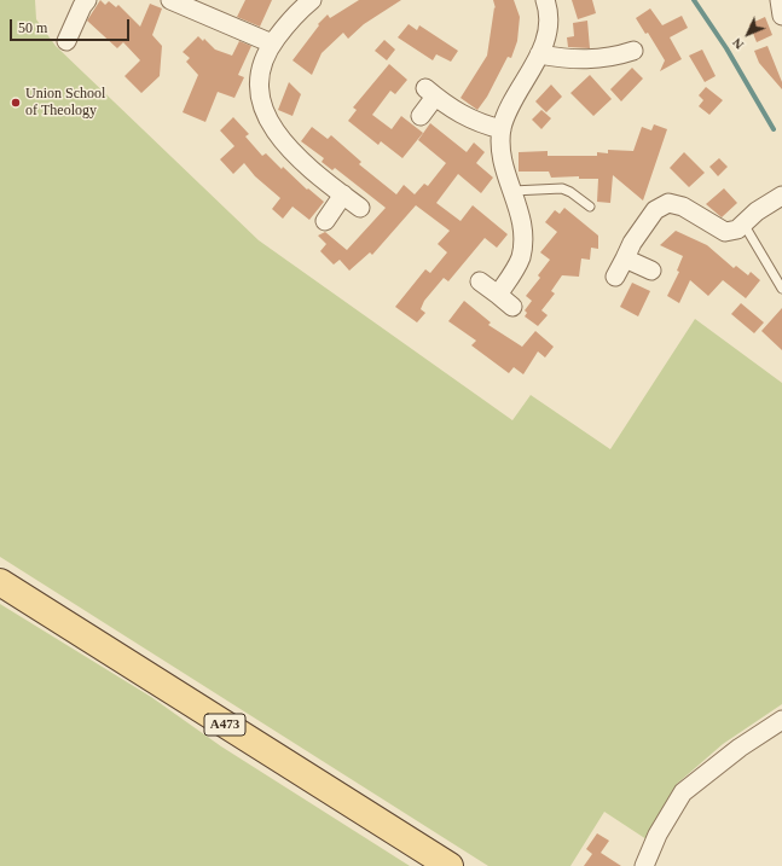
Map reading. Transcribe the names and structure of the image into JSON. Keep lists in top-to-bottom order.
{
  "streets": {
    "main road": ["A473"]
  },
  "places": ["Union School of Theology"],
  "scale_bar": "50 m",
  "north": "bottom left"
}
